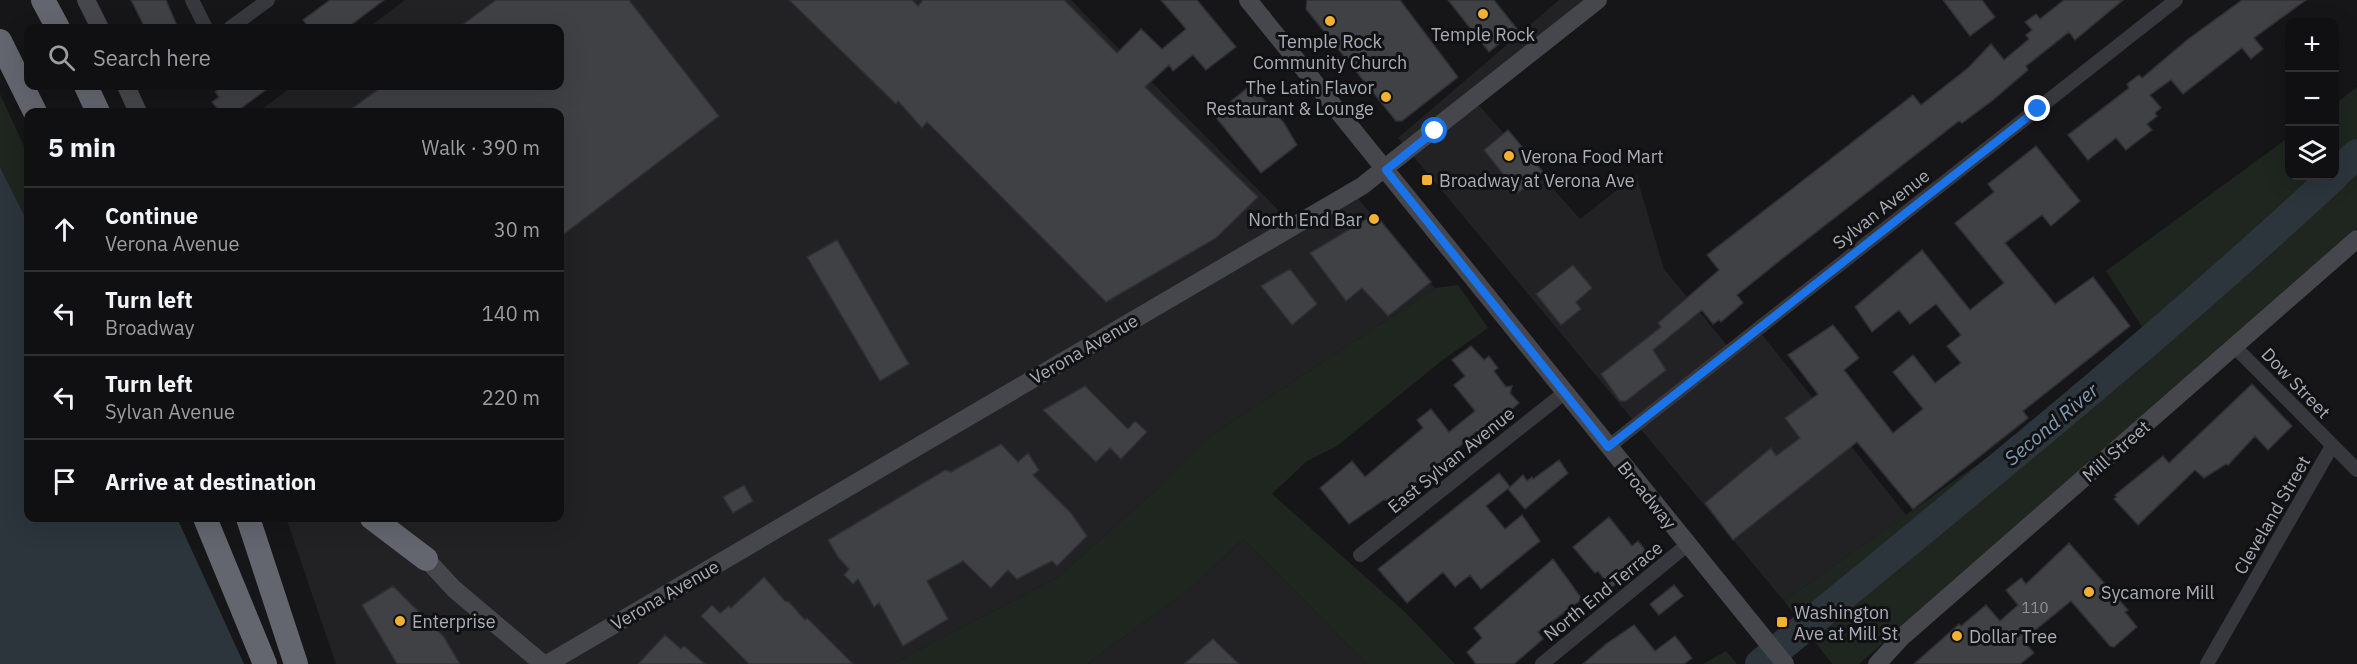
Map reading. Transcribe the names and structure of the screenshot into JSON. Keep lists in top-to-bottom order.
{
  "streets": {
    "street": [
      "Sylvan Avenue",
      "Verona Avenue",
      "Dow Street",
      "Mill Street",
      "East Sylvan Avenue",
      "Broadway",
      "Cleveland Street",
      "North End Terrace"
    ]
  },
  "crossings": [
    ["Sylvan Avenue", "Broadway"],
    ["Verona Avenue", "Broadway"],
    ["Dow Street", "Mill Street"],
    ["Dow Street", "Cleveland Street"],
    ["East Sylvan Avenue", "Broadway"],
    ["Broadway", "North End Terrace"]
  ],
  "water": ["Second River"],
  "places": {
    "other": [
      "Temple Rock",
      "Temple Rock Community Church",
      "The Latin Flavor Restaurant & Lounge",
      "Verona Food Mart",
      "North End Bar",
      "Sycamore Mill",
      "Enterprise",
      "Dollar Tree"
    ],
    "transit": ["Broadway at Verona Ave", "Washington Ave at Mill St"]
  },
  "house_numbers": ["110"],
  "page": {
    "map_buttons": ["+", "−"],
    "search": "Search here",
    "heading": ["5 min", "Walk · 390 m"],
    "list": [
      ["Continue", "Verona Avenue", "30 m"],
      ["Turn left", "Broadway", "140 m"],
      ["Turn left", "Sylvan Avenue", "220 m"],
      "Arrive at destination"
    ]
  }
}
